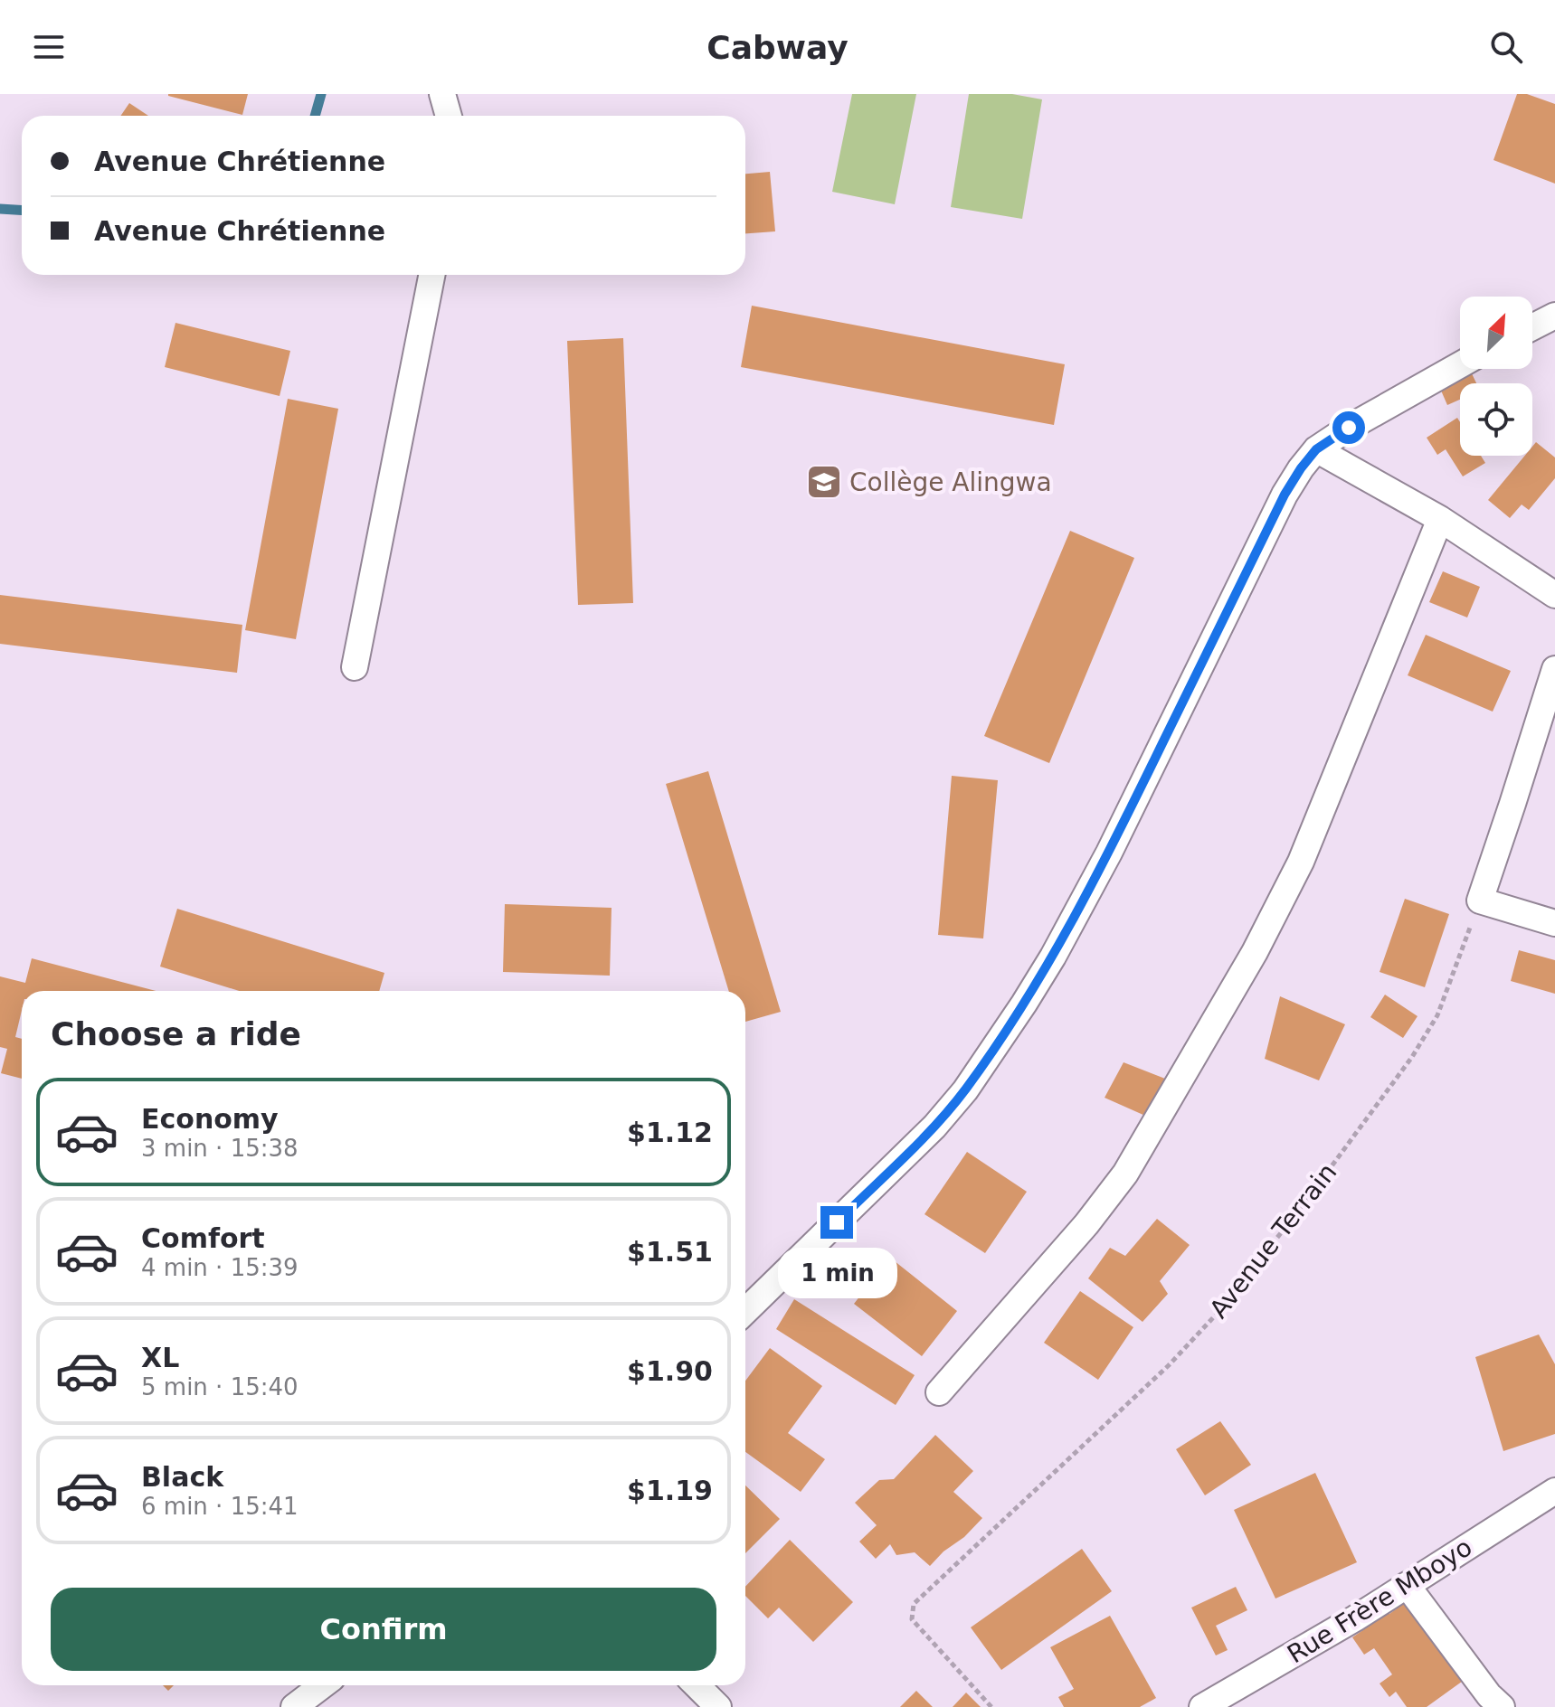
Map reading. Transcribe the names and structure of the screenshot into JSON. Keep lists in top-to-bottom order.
{
  "streets": {
    "street": ["Rue Frère Mboyo"],
    "path": ["Avenue Terrain"]
  },
  "places": {
    "school or university": ["Collège Alingwa"]
  },
  "north": "top right",
  "page": {
    "header": "Cabway",
    "banner": ["Avenue Chrétienne", "Avenue Chrétienne"],
    "heading": "Choose a ride",
    "list": [
      {
        "name": "Economy",
        "note": "3 min · 15:38",
        "value": "$1.12"
      },
      {
        "name": "Comfort",
        "note": "4 min · 15:39",
        "value": "$1.51"
      },
      {
        "name": "XL",
        "note": "5 min · 15:40",
        "value": "$1.90"
      },
      {
        "name": "Black",
        "note": "6 min · 15:41",
        "value": "$1.19"
      }
    ],
    "bubble": "1 min",
    "buttons": "Confirm"
  }
}
